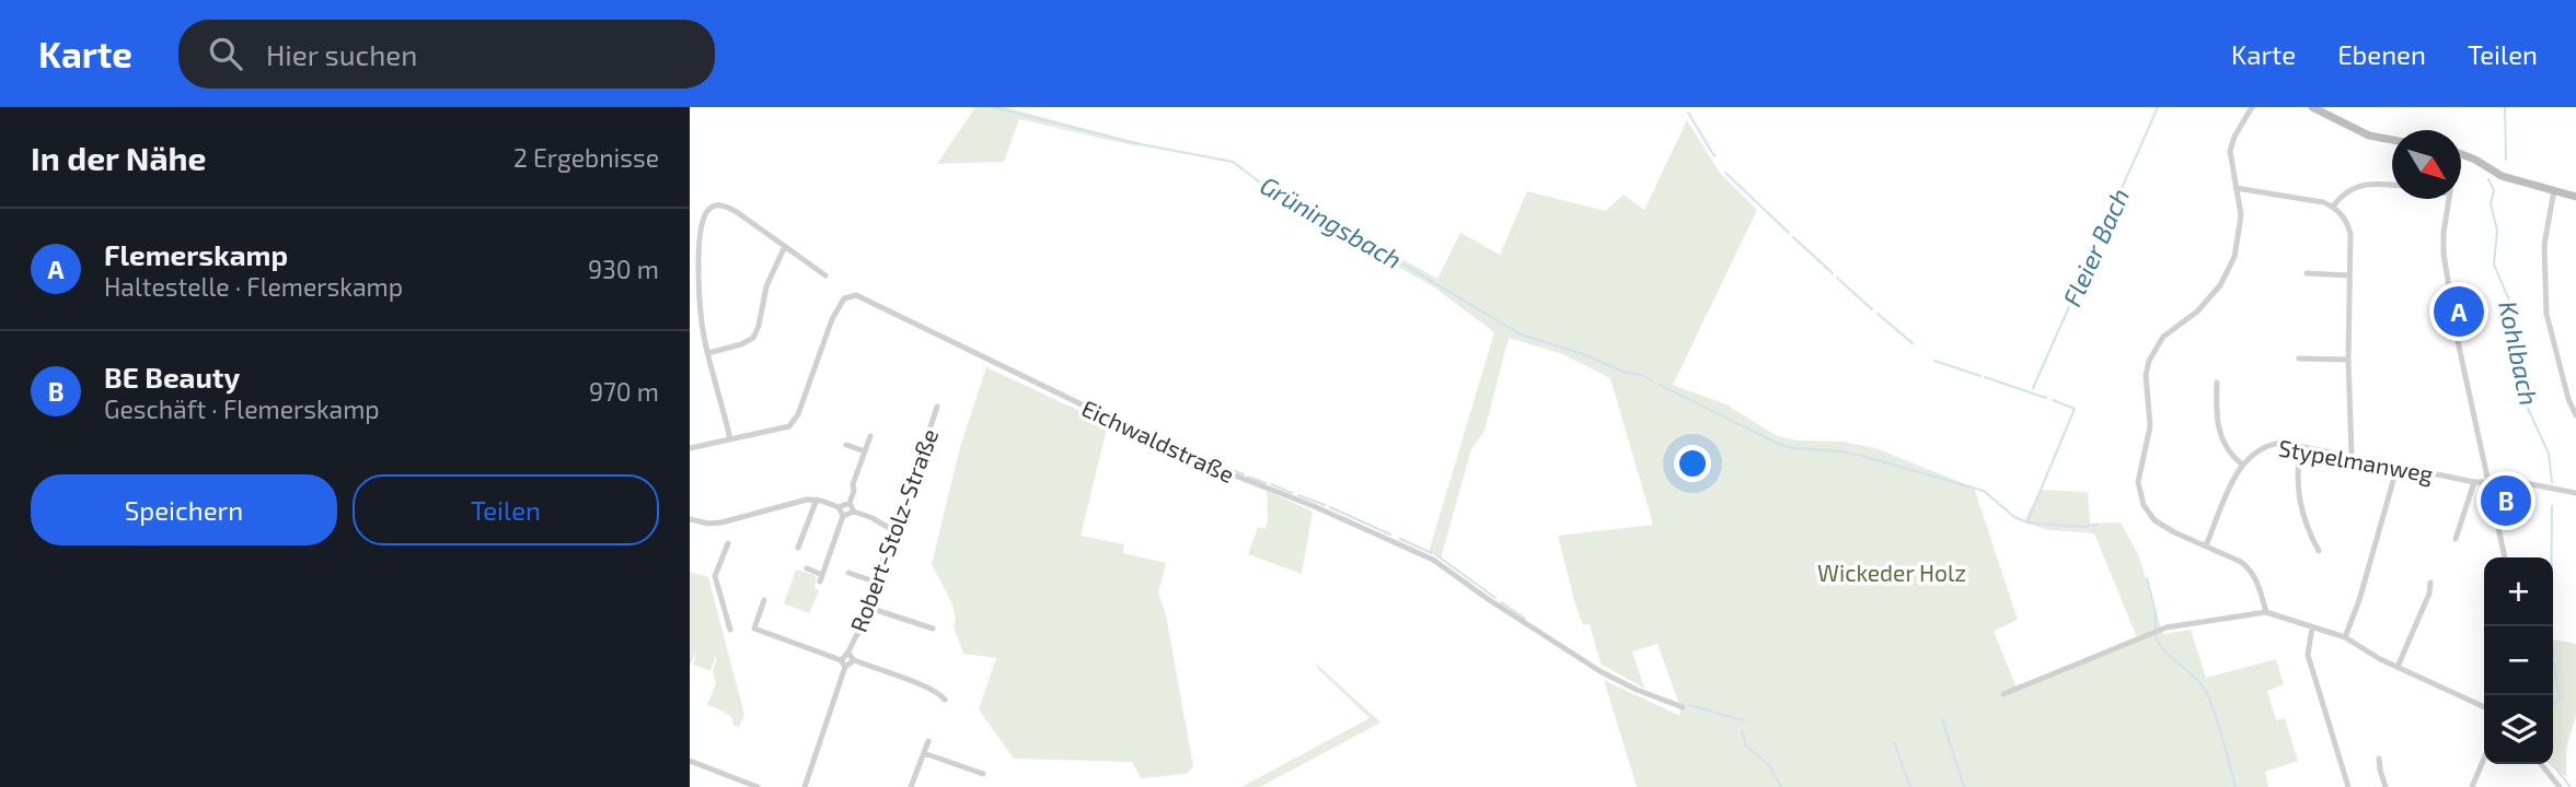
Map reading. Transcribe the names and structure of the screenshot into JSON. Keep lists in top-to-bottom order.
{
  "streets": {
    "street": ["Eichwaldstraße", "Stypelmanweg", "Robert-Stolz-Straße"]
  },
  "water": ["Grüningsbach", "Fleier Bach", "Kohlbach"],
  "parks": ["Wickeder Holz"],
  "north": "bottom right",
  "page": {
    "header": "Karte",
    "search": "Hier suchen",
    "nav": ["Karte", "Ebenen", "Teilen"],
    "heading": ["In der Nähe", "2 Ergebnisse"],
    "list": [
      {
        "mark": "A",
        "name": "Flemerskamp",
        "note": "Haltestelle · Flemerskamp",
        "value": "930 m"
      },
      {
        "mark": "B",
        "name": "BE Beauty",
        "note": "Geschäft · Flemerskamp",
        "value": "970 m"
      }
    ],
    "pins": ["A", "B"],
    "buttons": ["Speichern", "Teilen"],
    "map_buttons": ["+", "−"]
  }
}
